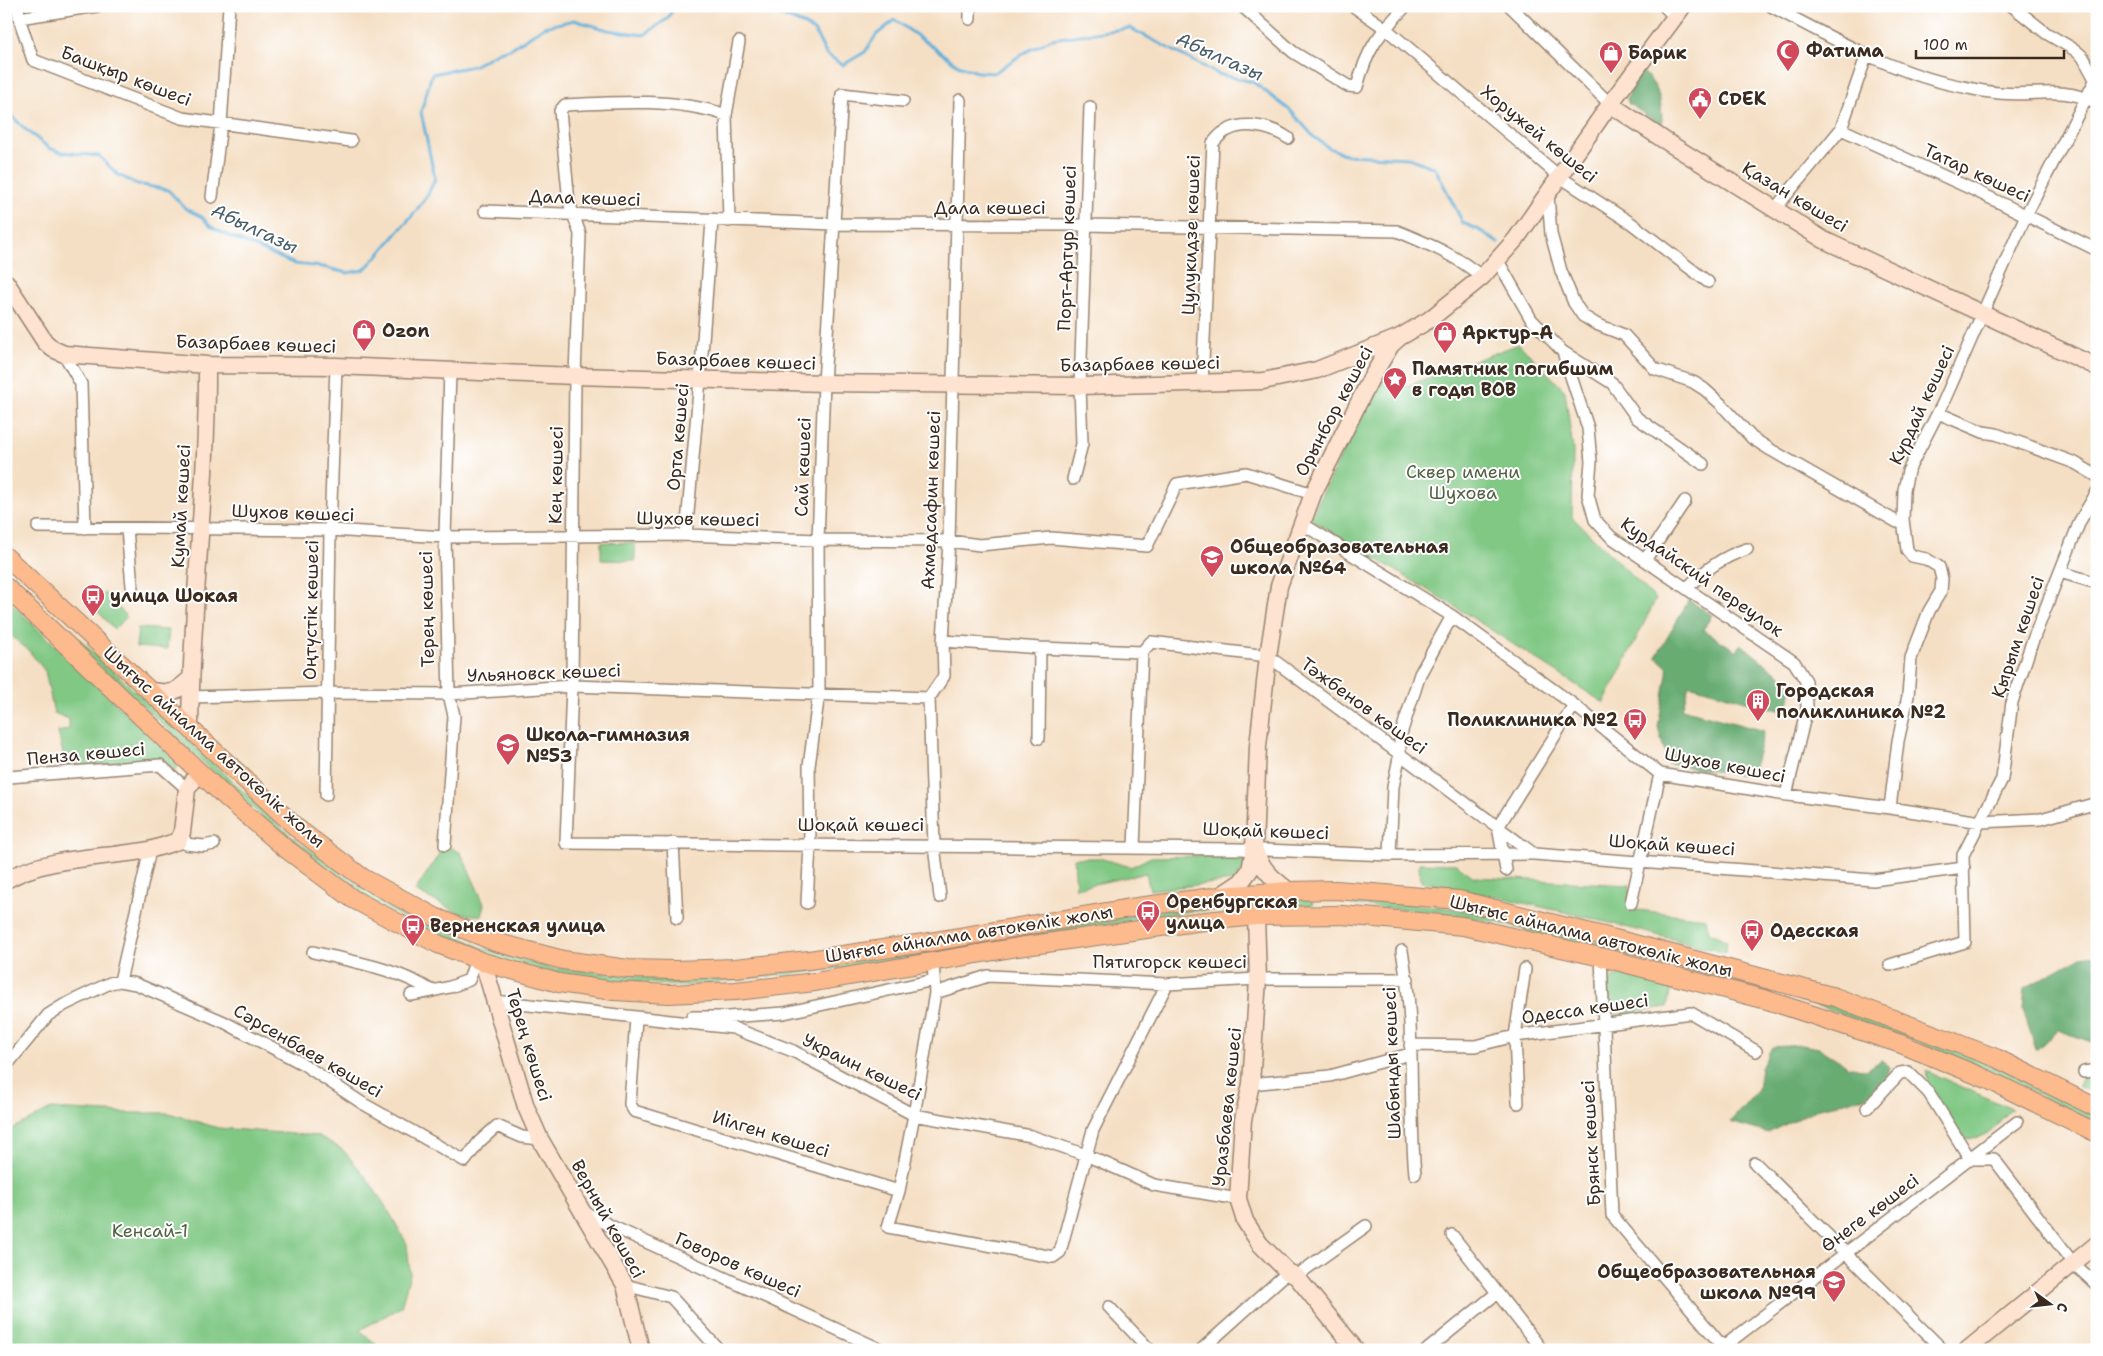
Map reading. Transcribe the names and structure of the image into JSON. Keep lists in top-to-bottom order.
{
  "streets": {
    "main road": ["Шығыс айналма автокөлік жолы"],
    "street": [
      "Башқыр көшесі",
      "Хоружей көшесі",
      "Татар көшесі",
      "Қазан көшесі",
      "Дала көшесі",
      "Цулукидзе көшесі",
      "Порт-Артур көшесі",
      "Базарбаев көшесі",
      "Күрдай көшесі",
      "Орынбор көшесі",
      "Орта көшесі",
      "Сай көшесі",
      "Кең көшесі",
      "Ахмедсафин көшесі",
      "Кумай көшесі",
      "Шухов көшесі",
      "Курдайский переулок",
      "Терең көшесі",
      "Оңтүстік көшесі",
      "Қырым көшесі",
      "Ульяновск көшесі",
      "Тәжбенов көшесі",
      "Пенза көшесі",
      "Шоқай көшесі",
      "Пятигорск көшесі",
      "Одесса көшесі",
      "Сәрсенбаев көшесі",
      "Шабынды көшесі",
      "Украин көшесі",
      "Уразбаева көшесі",
      "Иілген көшесі",
      "Брянск көшесі",
      "Өнеге көшесі",
      "Верный көшесі",
      "Говоров көшесі"
    ]
  },
  "crossings": [
    ["Хоружей көшесі", "Орынбор көшесі"],
    ["Татар көшесі", "Күрдай көшесі"],
    ["Қазан көшесі", "Күрдай көшесі"],
    ["Қазан көшесі", "Орынбор көшесі"],
    ["Дала көшесі", "Цулукидзе көшесі"],
    ["Дала көшесі", "Порт-Артур көшесі"],
    ["Дала көшесі", "Орынбор көшесі"],
    ["Дала көшесі", "Орта көшесі"],
    ["Дала көшесі", "Сай көшесі"],
    ["Дала көшесі", "Кең көшесі"],
    ["Дала көшесі", "Ахмедсафин көшесі"],
    ["Цулукидзе көшесі", "Базарбаев көшесі"],
    ["Порт-Артур көшесі", "Базарбаев көшесі"],
    ["Базарбаев көшесі", "Орынбор көшесі"],
    ["Базарбаев көшесі", "Орта көшесі"],
    ["Базарбаев көшесі", "Сай көшесі"],
    ["Базарбаев көшесі", "Кең көшесі"],
    ["Базарбаев көшесі", "Ахмедсафин көшесі"],
    ["Базарбаев көшесі", "Кумай көшесі"],
    ["Базарбаев көшесі", "Терең көшесі"],
    ["Базарбаев көшесі", "Оңтүстік көшесі"],
    ["Күрдай көшесі", "Шухов көшесі"],
    ["Орынбор көшесі", "Шухов көшесі"],
    ["Орынбор көшесі", "Тәжбенов көшесі"],
    ["Орынбор көшесі", "Шығыс айналма автокөлік жолы"],
    ["Орынбор көшесі", "Шоқай көшесі"],
    ["Орта көшесі", "Шухов көшесі"],
    ["Сай көшесі", "Шухов көшесі"],
    ["Сай көшесі", "Ульяновск көшесі"],
    ["Сай көшесі", "Шоқай көшесі"],
    ["Кең көшесі", "Шухов көшесі"],
    ["Кең көшесі", "Ульяновск көшесі"],
    ["Кең көшесі", "Шоқай көшесі"],
    ["Ахмедсафин көшесі", "Шухов көшесі"],
    ["Ахмедсафин көшесі", "Ульяновск көшесі"],
    ["Кумай көшесі", "Шухов көшесі"],
    ["Кумай көшесі", "Ульяновск көшесі"],
    ["Кумай көшесі", "Шығыс айналма автокөлік жолы"],
    ["Шухов көшесі", "Курдайский переулок"],
    ["Шухов көшесі", "Терең көшесі"],
    ["Шухов көшесі", "Оңтүстік көшесі"],
    ["Шухов көшесі", "Қырым көшесі"],
    ["Терең көшесі", "Ульяновск көшесі"],
    ["Терең көшесі", "Шығыс айналма автокөлік жолы"],
    ["Терең көшесі", "Сәрсенбаев көшесі"],
    ["Терең көшесі", "Украин көшесі"],
    ["Терең көшесі", "Верный көшесі"],
    ["Оңтүстік көшесі", "Ульяновск көшесі"],
    ["Қырым көшесі", "Шоқай көшесі"],
    ["Тәжбенов көшесі", "Шоқай көшесі"],
    ["Шығыс айналма автокөлік жолы", "Уразбаева көшесі"],
    ["Шығыс айналма автокөлік жолы", "Брянск көшесі"],
    ["Пятигорск көшесі", "Шабынды көшесі"],
    ["Пятигорск көшесі", "Уразбаева көшесі"],
    ["Одесса көшесі", "Шабынды көшесі"],
    ["Одесса көшесі", "Уразбаева көшесі"],
    ["Одесса көшесі", "Брянск көшесі"],
    ["Сәрсенбаев көшесі", "Верный көшесі"],
    ["Украин көшесі", "Уразбаева көшесі"],
    ["Украин көшесі", "Иілген көшесі"],
    ["Брянск көшесі", "Өнеге көшесі"],
    ["Верный көшесі", "Говоров көшесі"]
  ],
  "water": ["Абылгазы"],
  "parks": ["Сквер имени Шухова", "Кенсай-1"],
  "places": {
    "mosque": ["Фатима"],
    "shop": ["Барик", "Ozon", "Арктур-А"],
    "public building": ["CDEK"],
    "place": ["Памятник погибшим в годы ВОВ"],
    "school or university": ["Общеобразовательная школа №64", "Школа-гимназия №53", "Общеобразовательная школа №99"],
    "bus stop": [
      "улица Шокая",
      "Поликлиника №2",
      "Оренбургская улица",
      "Верненская улица",
      "Одесская"
    ],
    "building": ["Городская поликлиника №2"]
  },
  "scale_bar": "100 m",
  "north": "right"
}
